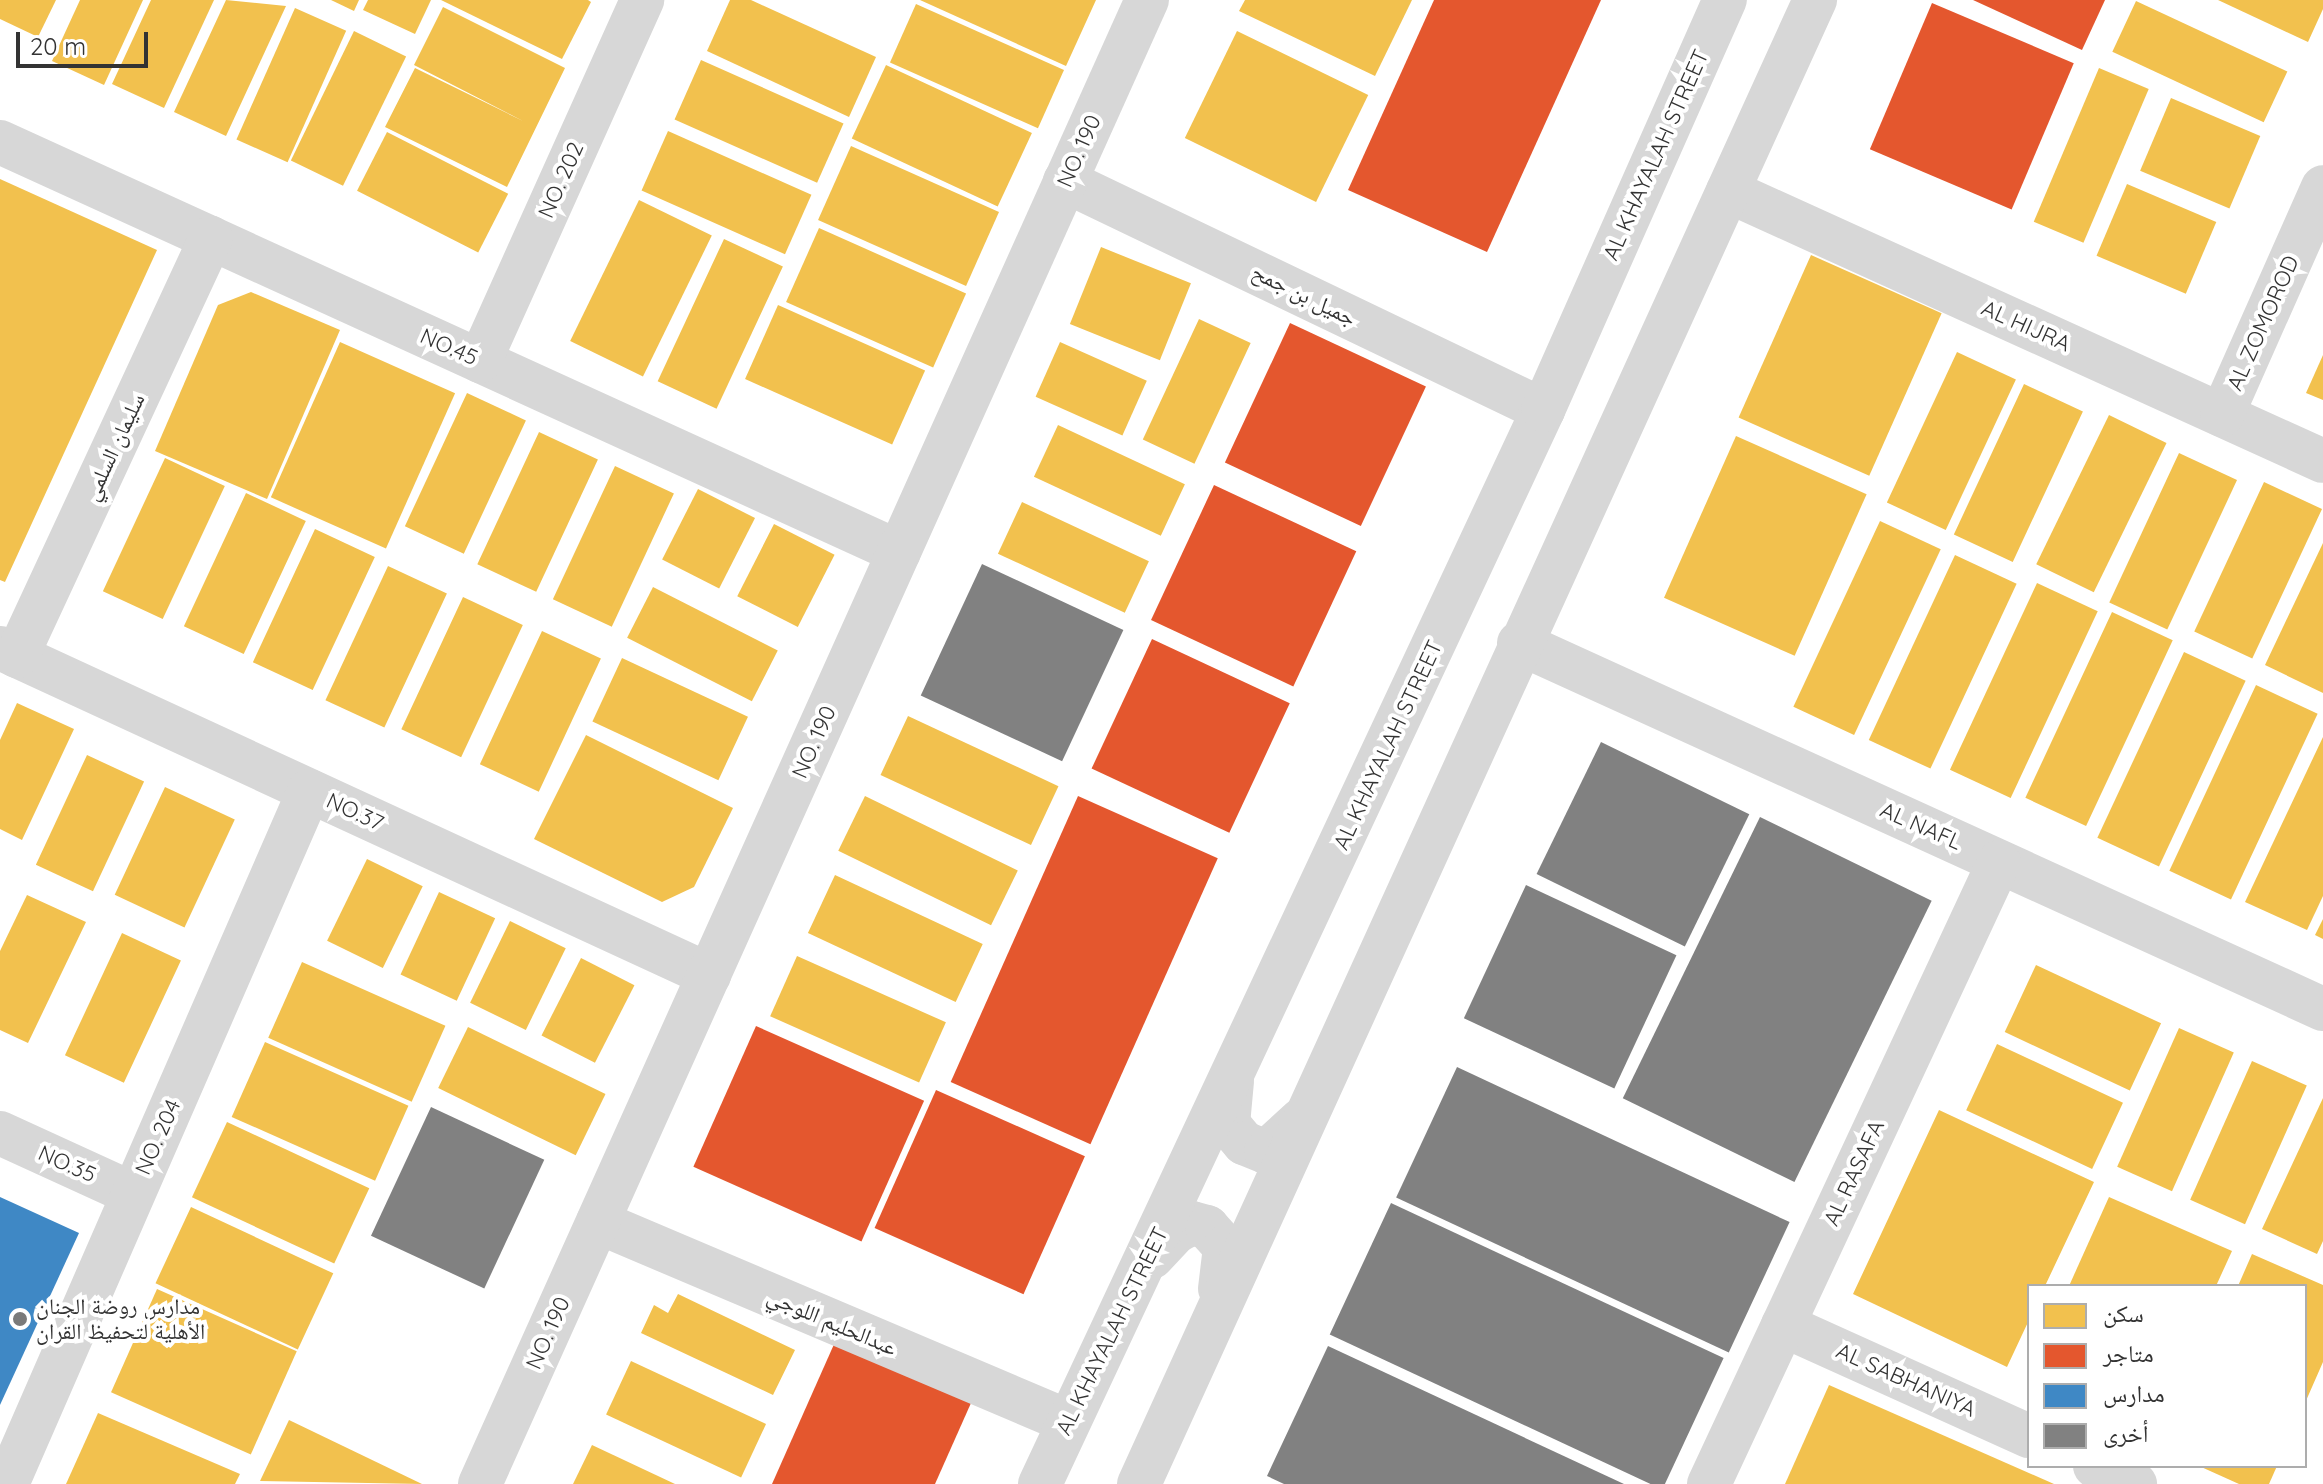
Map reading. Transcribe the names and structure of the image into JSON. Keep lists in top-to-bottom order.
{
  "streets": {
    "street": [
      "NO. 190",
      "AL KHAYALAH STREET",
      "NO. 202",
      "جميل بن جمح",
      "AL ZOMOROD",
      "AL HIJRA",
      "NO.45",
      "سليمان السلمي",
      "NO.37",
      "AL NAFL",
      "NO. 204",
      "NO.35",
      "AL RASAFA",
      "عبدالحليم اللوجي",
      "AL SABHANIYA"
    ]
  },
  "crossings": [
    ["NO. 190", "جميل بن جمح"],
    ["NO. 190", "NO.45"],
    ["NO. 190", "NO.37"],
    ["NO. 190", "عبدالحليم اللوجي"],
    ["AL KHAYALAH STREET", "جميل بن جمح"],
    ["AL KHAYALAH STREET", "عبدالحليم اللوجي"],
    ["NO. 202", "NO.45"],
    ["AL ZOMOROD", "AL HIJRA"],
    ["NO.45", "سليمان السلمي"],
    ["سليمان السلمي", "NO.37"],
    ["NO.37", "NO. 204"],
    ["AL NAFL", "AL RASAFA"],
    ["NO. 204", "NO.35"],
    ["AL RASAFA", "AL SABHANIYA"]
  ],
  "places": ["مدارس روضة الجنان الأهلية لتحفيظ القران"],
  "legend": [
    "سكن",
    "متاجر",
    "مدارس",
    "أخرى"
  ],
  "scale_bar": "20 m"
}
